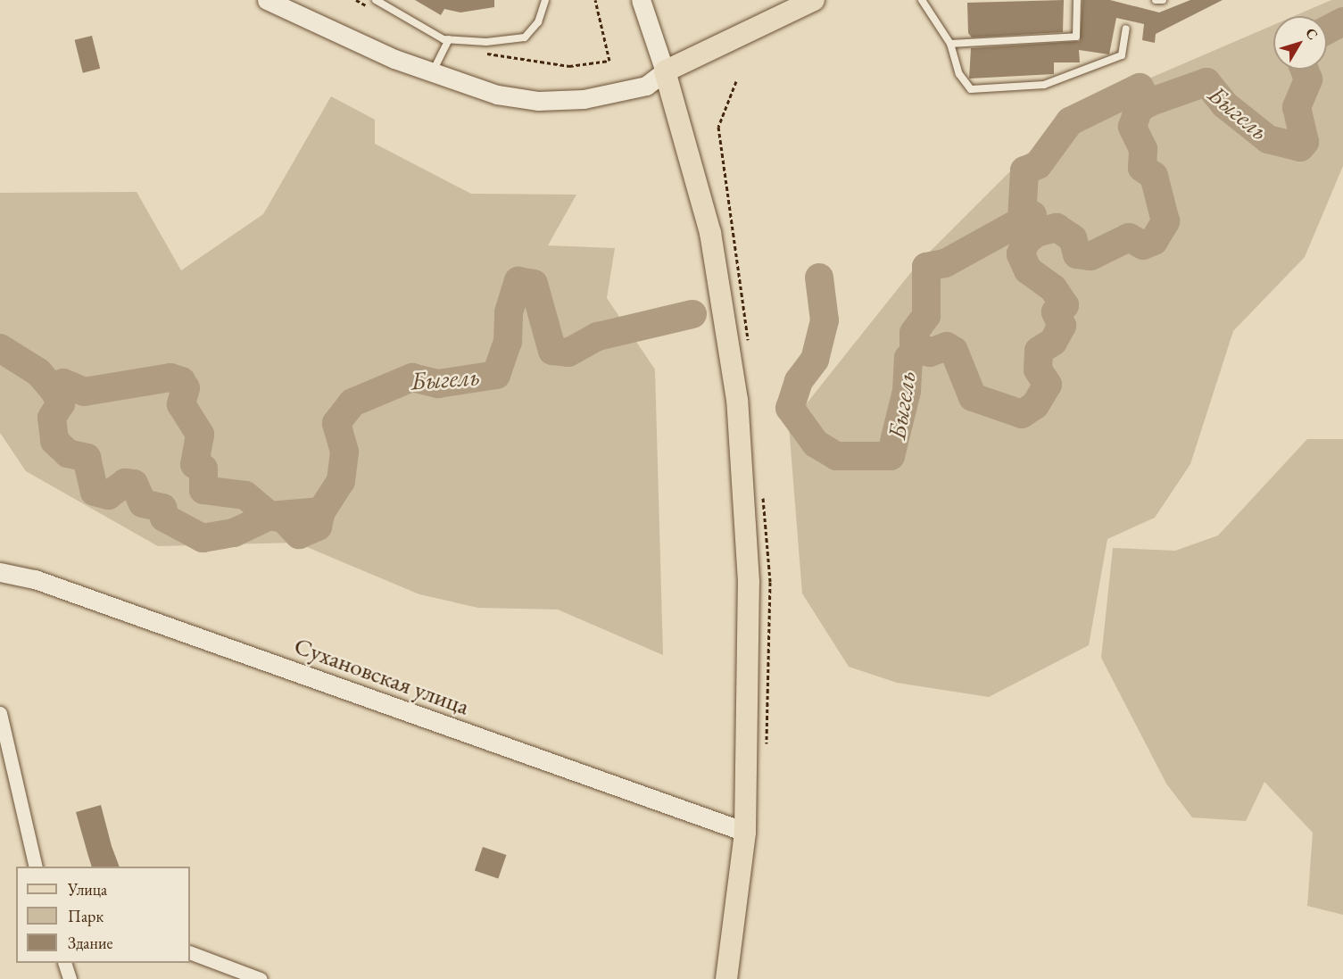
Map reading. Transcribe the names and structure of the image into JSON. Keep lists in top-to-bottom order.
{
  "streets": {
    "street": ["Сухановская улица"]
  },
  "water": ["Быгель"],
  "legend": ["Улица", "Парк", "Здание"],
  "north": "top right"
}
